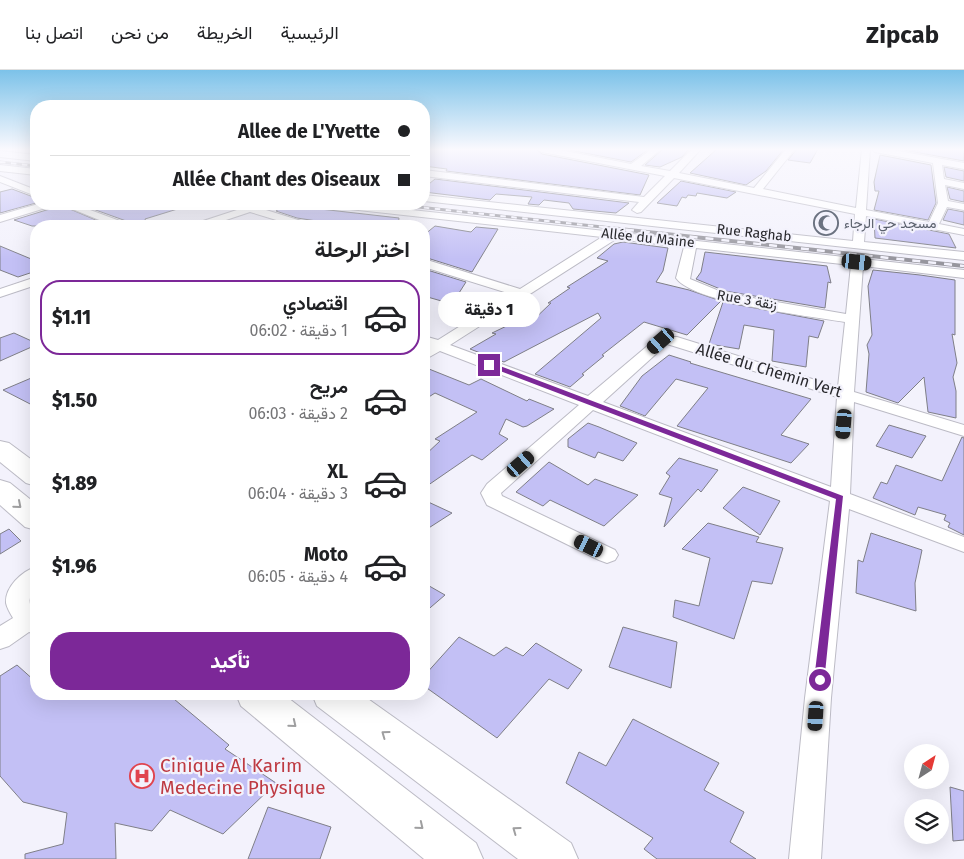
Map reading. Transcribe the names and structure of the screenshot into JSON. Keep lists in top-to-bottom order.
{
  "streets": {
    "street": [
      "Rue Raghab",
      "Allée du Maine",
      "Rue 3 زنقة",
      "Allée du Chemin Vert"
    ]
  },
  "crossings": [
    ["Rue Raghab", "Allée du Maine"],
    ["Allée du Maine", "Rue 3 زنقة"]
  ],
  "places": {
    "mosque": ["مسجد حي الرجاء"],
    "hospital": ["Cinique Al Karim Medecine Physique"]
  },
  "north": "top right",
  "page": {
    "header": "Zipcab",
    "nav": [
      "الرئيسية",
      "الخريطة",
      "من نحن",
      "اتصل بنا"
    ],
    "banner": ["Allee de L'Yvette", "Allée Chant des Oiseaux"],
    "heading": "اختر الرحلة",
    "list": [
      {
        "name": "اقتصادي",
        "note": "1 دقيقة · 06:02",
        "value": "$1.11"
      },
      {
        "name": "مريح",
        "note": "2 دقيقة · 06:03",
        "value": "$1.50"
      },
      {
        "name": "XL",
        "note": "3 دقيقة · 06:04",
        "value": "$1.89"
      },
      {
        "name": "Moto",
        "note": "4 دقيقة · 06:05",
        "value": "$1.96"
      }
    ],
    "bubble": "1 دقيقة",
    "buttons": "تأكيد"
  }
}
